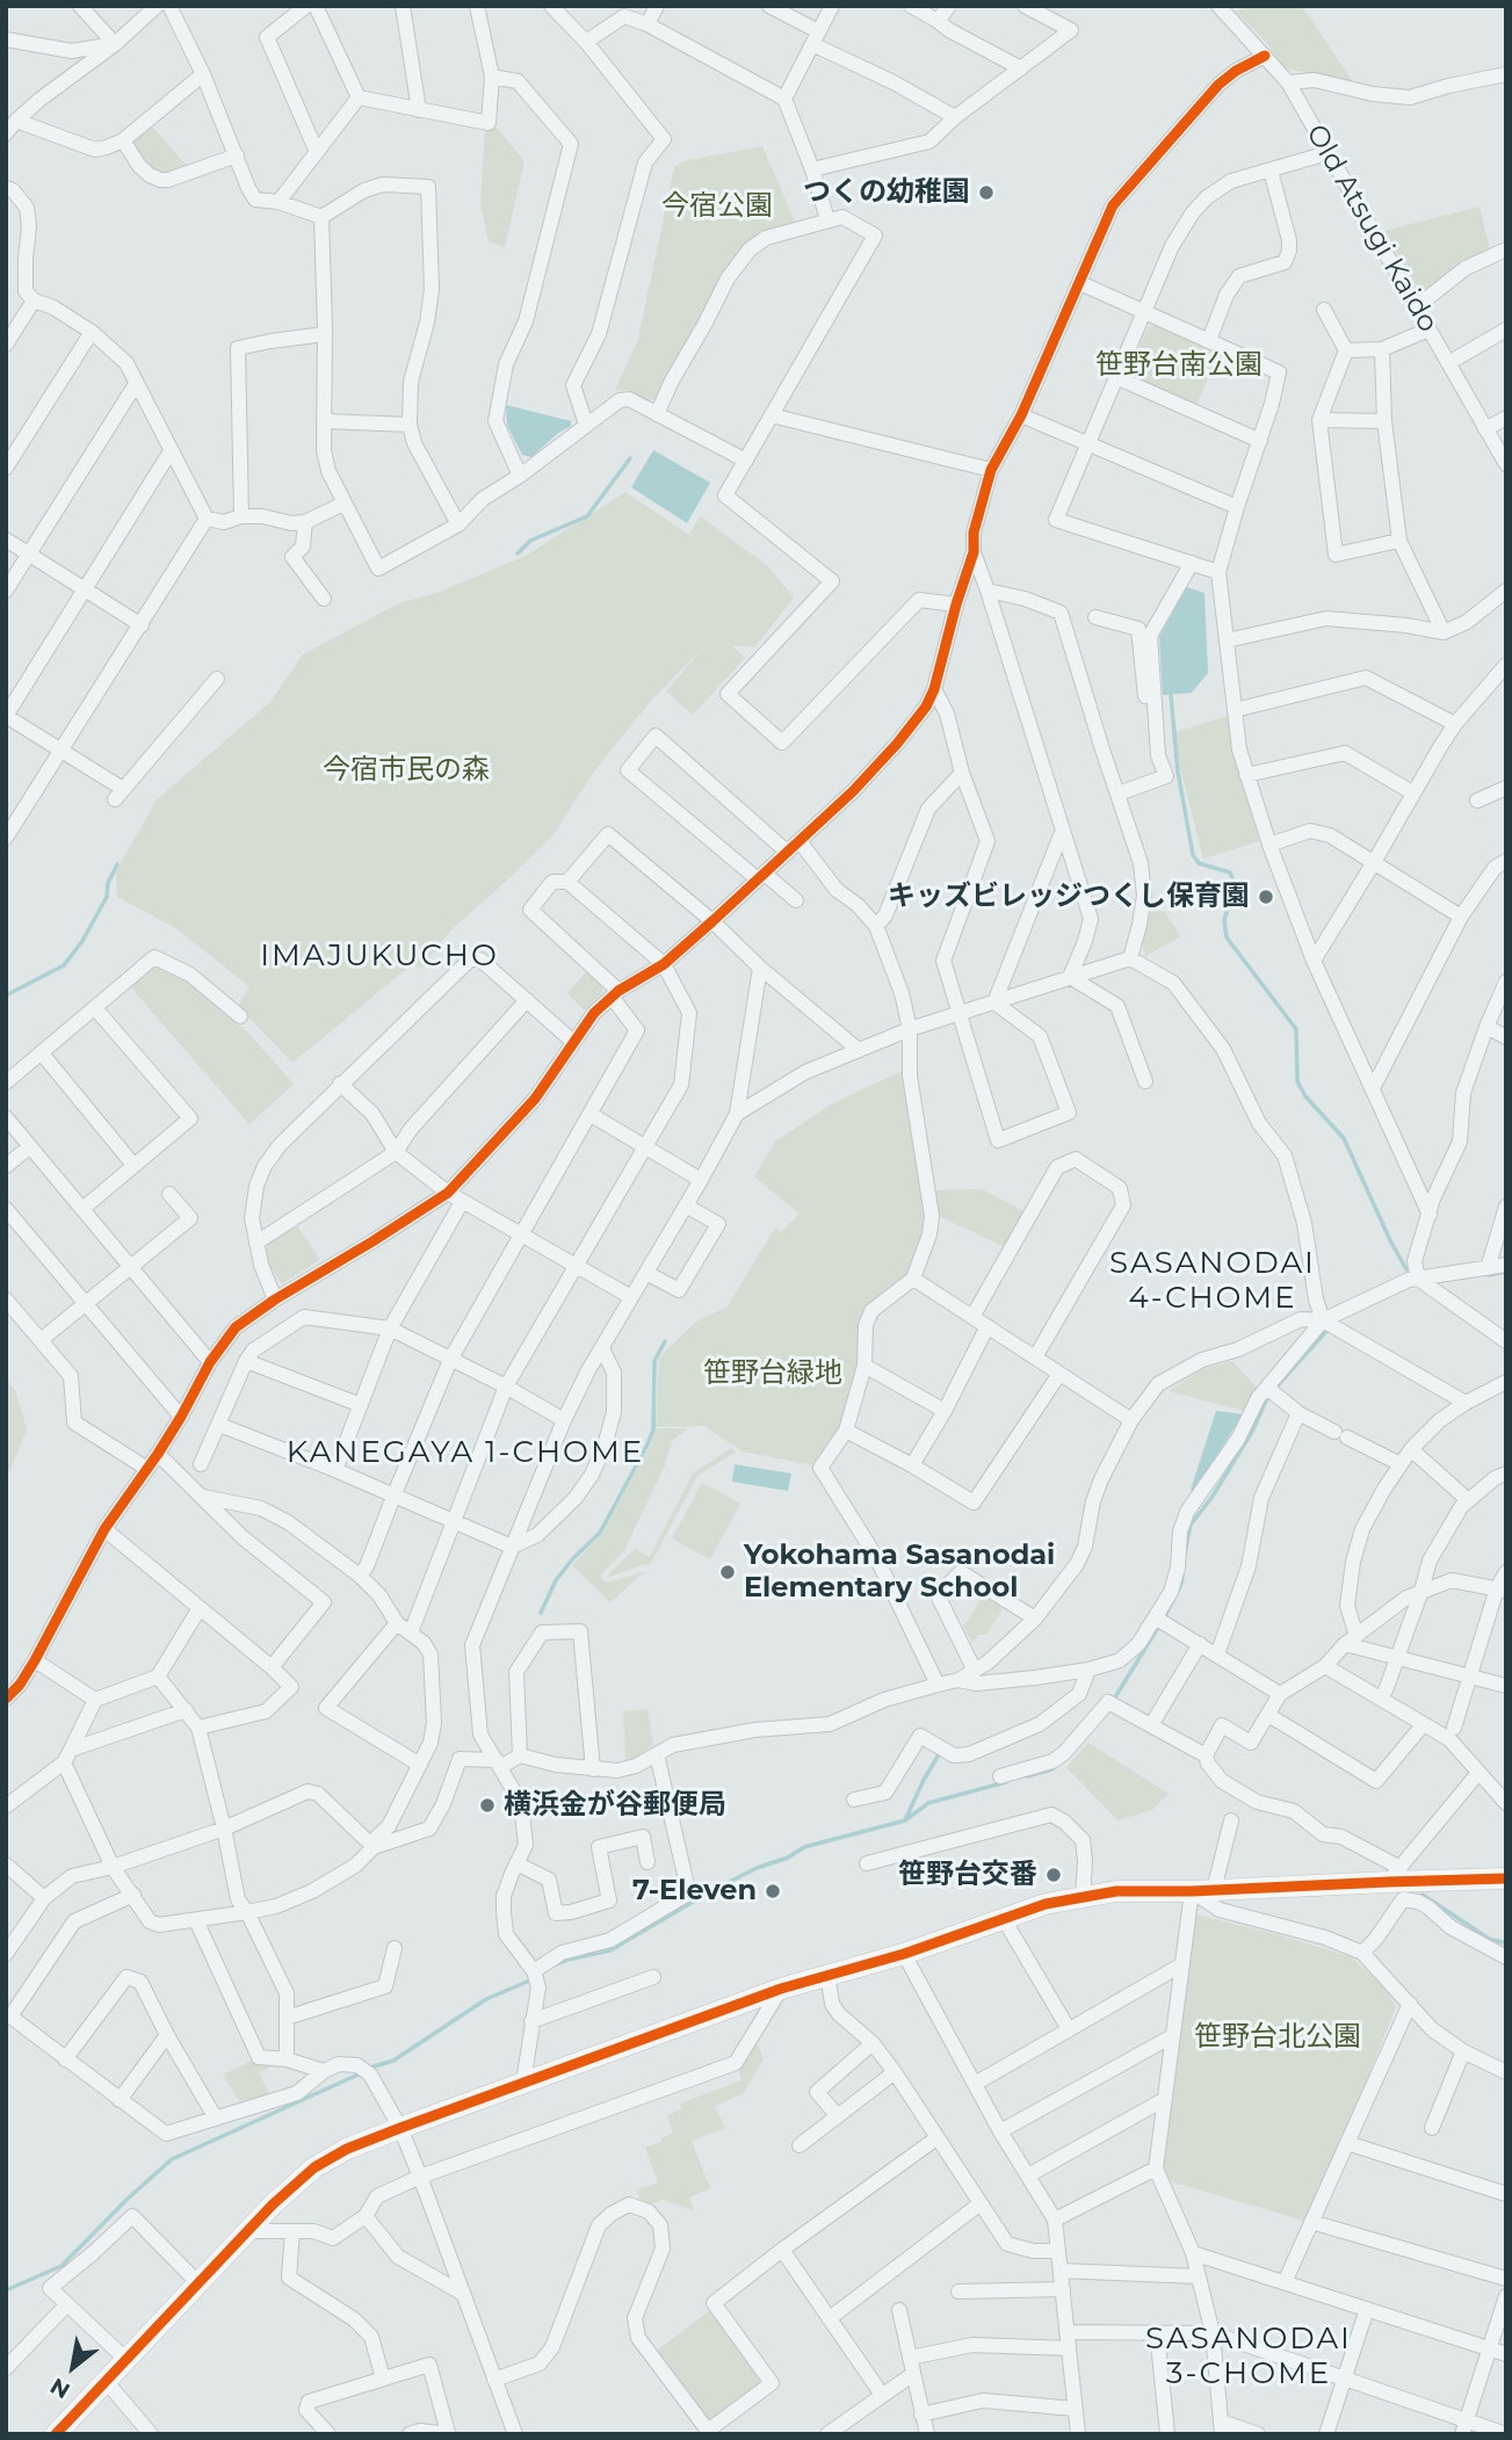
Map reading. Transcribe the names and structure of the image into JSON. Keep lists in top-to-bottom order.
{
  "streets": {
    "street": ["Old Atsugi Kaido"]
  },
  "districts": [
    "IMAJUKUCHO",
    "SASANODAI 4-CHOME",
    "KANEGAYA 1-CHOME",
    "SASANODAI 3-CHOME"
  ],
  "parks": [
    "今宿公園",
    "笹野台南公園",
    "今宿市民の森",
    "笹野台緑地",
    "笹野台北公園"
  ],
  "places": [
    "つくの幼稚園",
    "キッズビレッジつくし保育園",
    "Yokohama Sasanodai Elementary School",
    "横浜金が谷郵便局",
    "笹野台交番",
    "7-Eleven"
  ],
  "north": "bottom left"
}
